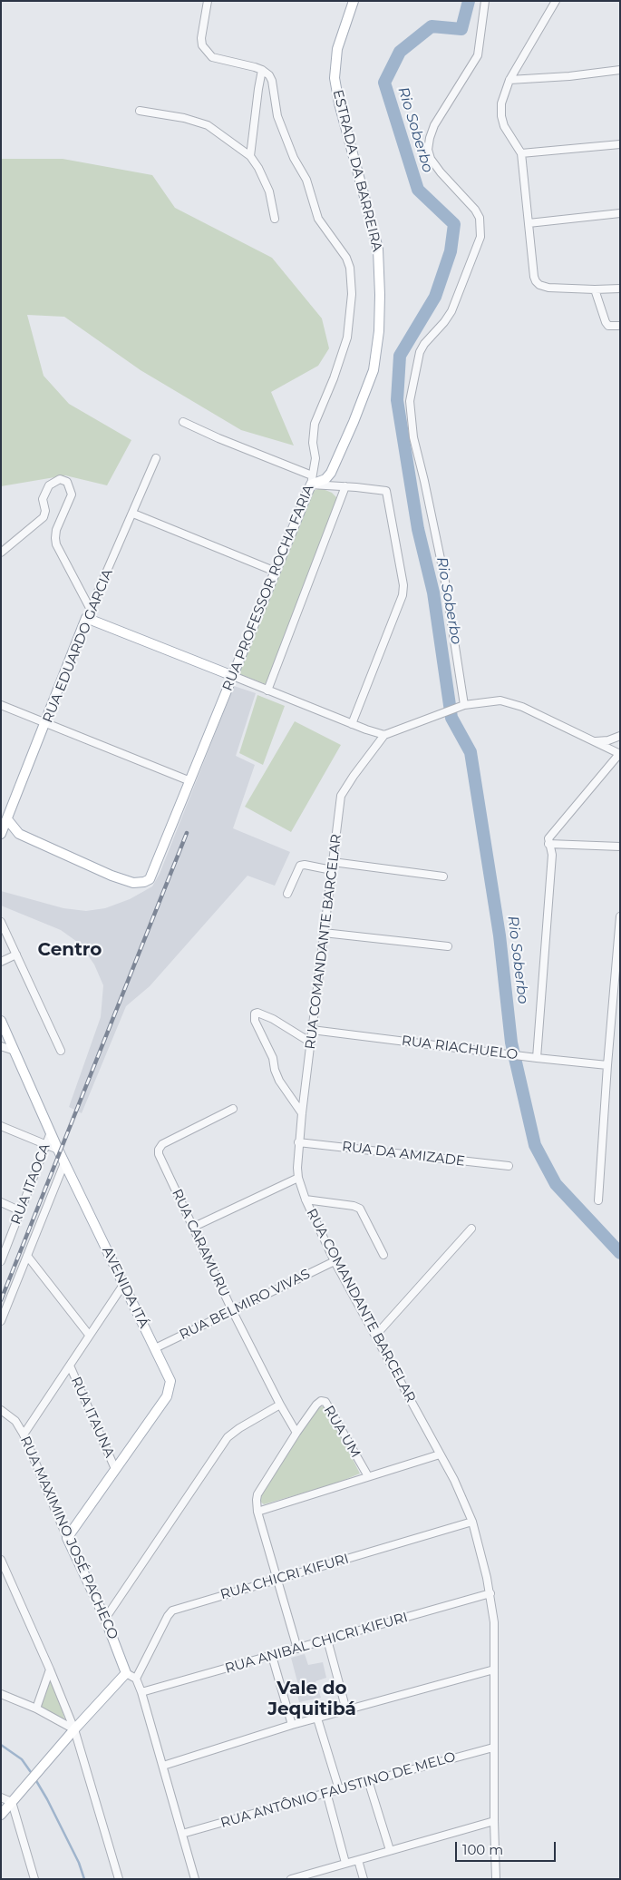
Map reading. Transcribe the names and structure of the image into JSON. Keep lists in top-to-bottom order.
{
  "streets": {
    "main road": [
      "ESTRADA DA BARREIRA",
      "RUA PROFESSOR ROCHA FARIA",
      "RUA EDUARDO GARCIA",
      "AVENIDA ITÁ",
      "RUA MAXIMINO JOSÉ PACHECO"
    ],
    "street": [
      "RUA COMANDANTE BARCELAR",
      "RUA RIACHUELO",
      "RUA DA AMIZADE",
      "RUA ITAOCA",
      "RUA CARAMURU",
      "RUA BELMIRO VIVAS",
      "RUA ITAUNA",
      "RUA UM",
      "RUA CHICRI KIFURI",
      "RUA ANIBAL CHICRI KIFURI",
      "RUA ANTÔNIO FAUSTINO DE MELO"
    ]
  },
  "crossings": [
    ["RUA COMANDANTE BARCELAR", "RUA RIACHUELO"],
    ["RUA COMANDANTE BARCELAR", "RUA DA AMIZADE"],
    ["RUA COMANDANTE BARCELAR", "RUA BELMIRO VIVAS"],
    ["RUA COMANDANTE BARCELAR", "RUA CHICRI KIFURI"],
    ["RUA COMANDANTE BARCELAR", "RUA ANIBAL CHICRI KIFURI"],
    ["RUA COMANDANTE BARCELAR", "RUA ANTÔNIO FAUSTINO DE MELO"],
    ["RUA ITAOCA", "AVENIDA ITÁ"],
    ["RUA CARAMURU", "RUA BELMIRO VIVAS"],
    ["RUA CARAMURU", "RUA UM"],
    ["AVENIDA ITÁ", "RUA BELMIRO VIVAS"],
    ["AVENIDA ITÁ", "RUA ITAUNA"],
    ["AVENIDA ITÁ", "RUA MAXIMINO JOSÉ PACHECO"]
  ],
  "districts": ["Centro", "Vale do Jequitibá"],
  "water": ["Rio Soberbo"],
  "scale_bar": "100 m"
}
